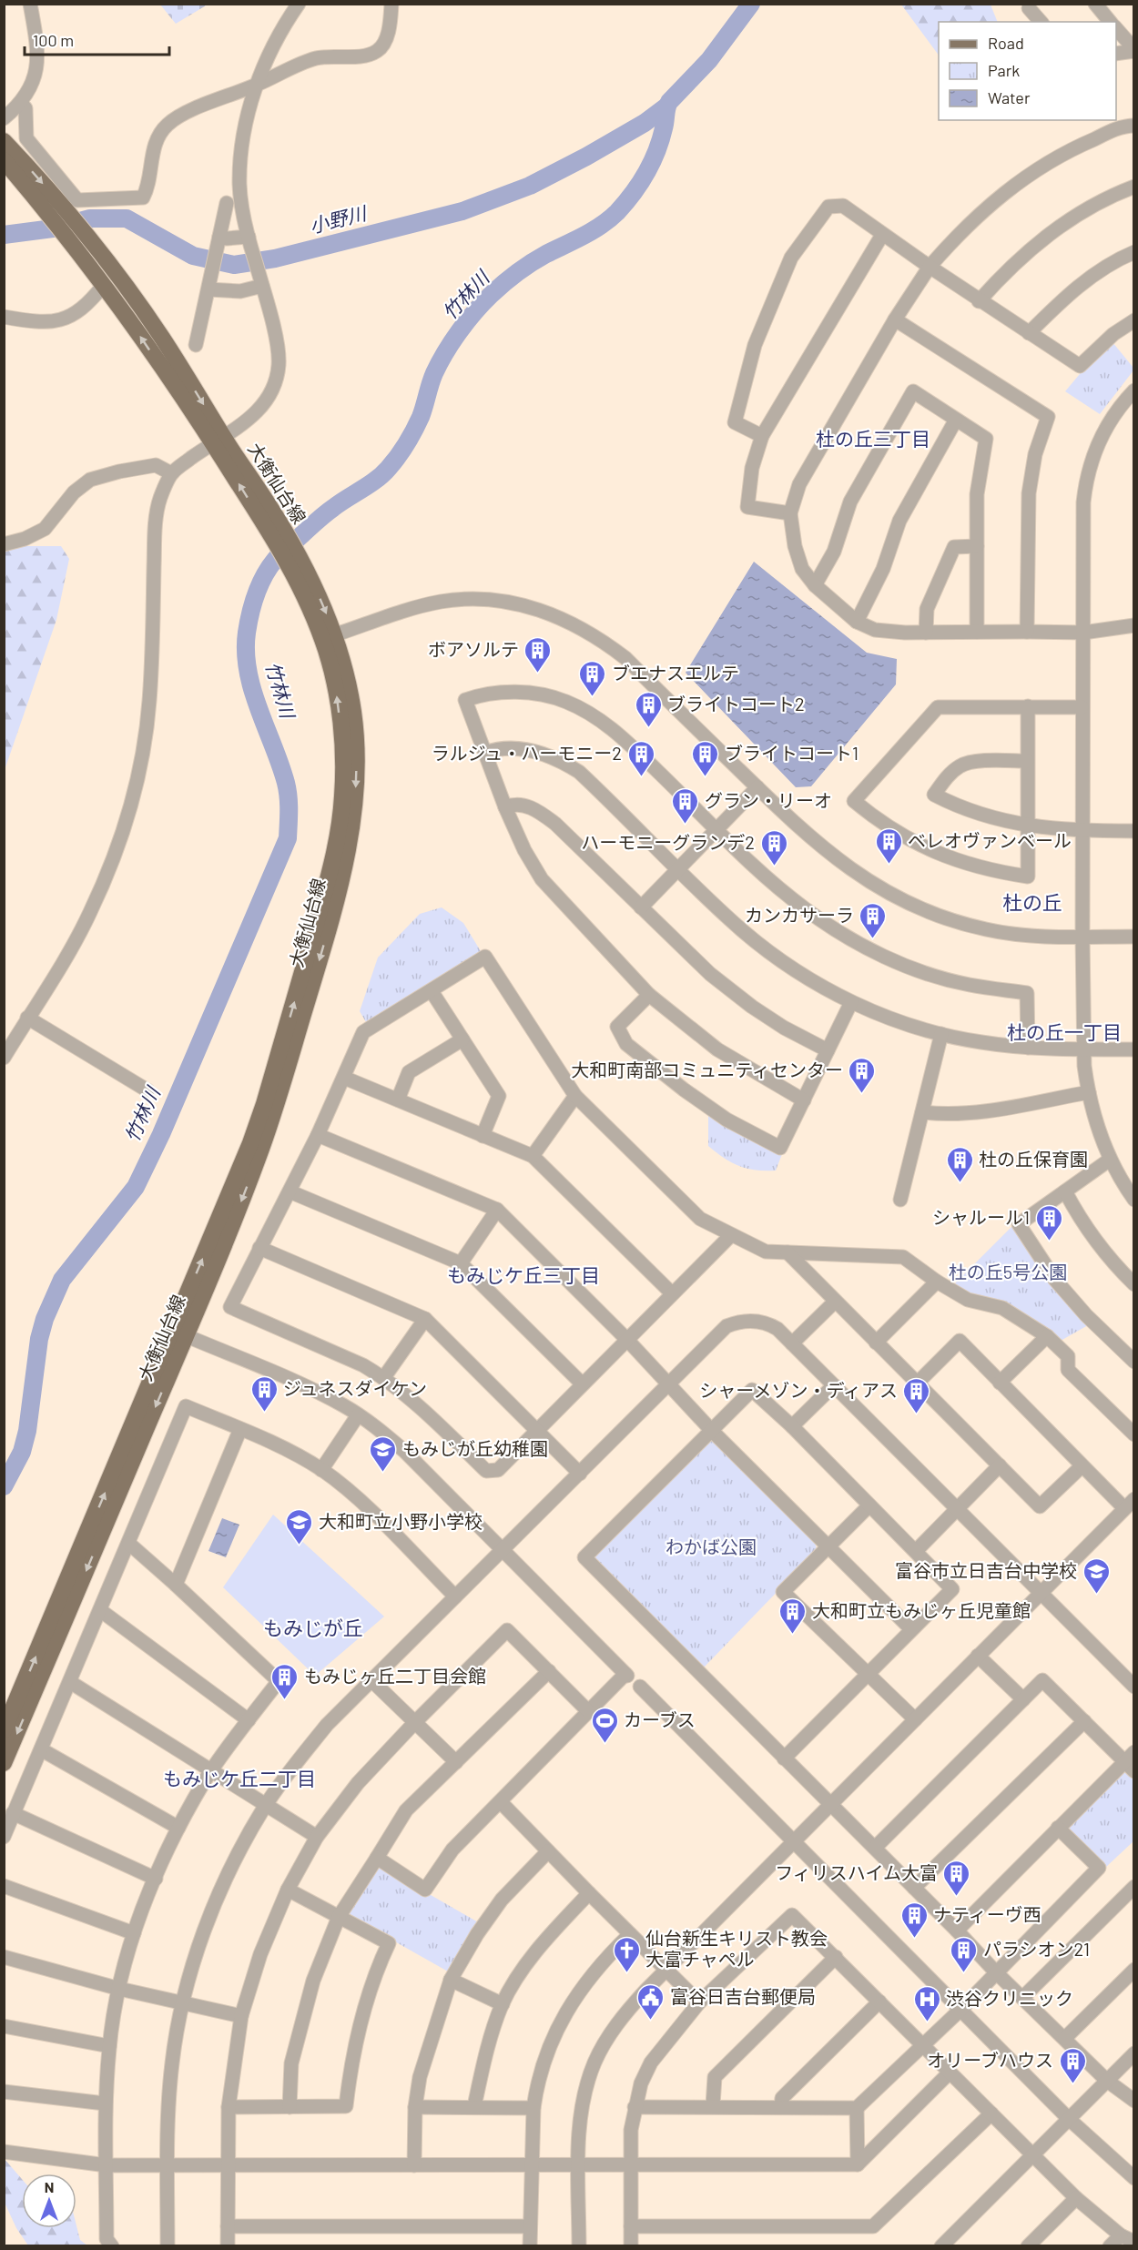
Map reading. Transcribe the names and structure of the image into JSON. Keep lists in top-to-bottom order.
{
  "streets": {
    "main road": ["大衡仙台線"]
  },
  "districts": [
    "杜の丘三丁目",
    "杜の丘",
    "杜の丘一丁目",
    "もみじケ丘三丁目",
    "もみじが丘",
    "もみじケ丘二丁目"
  ],
  "water": ["小野川", "竹林川"],
  "parks": ["杜の丘5号公園", "わかば公園"],
  "places": {
    "building": [
      "ボアソルテ",
      "ブエナスエルテ",
      "ブライトコート2",
      "ラルジュ・ハーモニー2",
      "ブライトコート1",
      "グラン・リーオ",
      "ベレオヴァンベール",
      "ハーモニーグランデ2",
      "カンカサーラ",
      "大和町南部コミュニティセンター",
      "杜の丘保育園",
      "シャルール1",
      "ジュネスダイケン",
      "シャーメゾン・ディアス",
      "大和町立もみじヶ丘児童館",
      "もみじヶ丘二丁目会館",
      "フィリスハイム大富",
      "ナティーヴ西",
      "パラシオン21",
      "オリーブハウス"
    ],
    "school or university": ["もみじが丘幼稚園", "大和町立小野小学校", "富谷市立日吉台中学校"],
    "sports": ["カーブス"],
    "church": ["仙台新生キリスト教会 大富チャペル"],
    "public building": ["富谷日吉台郵便局"],
    "hospital": ["渋谷クリニック"]
  },
  "legend": ["Road", "Park", "Water"],
  "scale_bar": "100 m",
  "north": "top"
}
